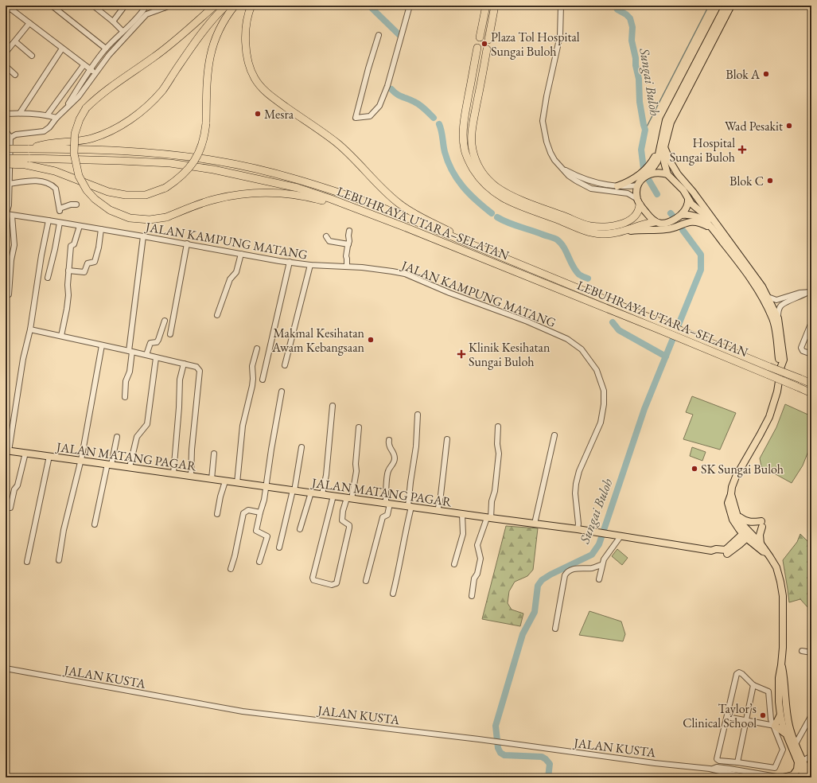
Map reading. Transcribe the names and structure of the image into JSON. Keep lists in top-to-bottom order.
{
  "streets": {
    "highway": ["LEBUHRAYA UTARA–SELATAN"],
    "main road": ["JALAN MATANG PAGAR"],
    "street": ["JALAN KAMPUNG MATANG", "JALAN KUSTA"]
  },
  "crossings": [
    ["JALAN KAMPUNG MATANG", "JALAN MATANG PAGAR"]
  ],
  "water": ["Sungai Buloh"],
  "places": {
    "other": [
      "Plaza Tol Hospital Sungai Buloh",
      "Blok A",
      "Mesra",
      "Wad Pesakit",
      "Blok C",
      "Makmal Kesihatan Awam Kebangsaan",
      "SK Sungai Buloh",
      "Taylor’s Clinical School"
    ],
    "health": ["Hospital Sungai Buloh", "Klinik Kesihatan Sungai Buloh"]
  }
}
